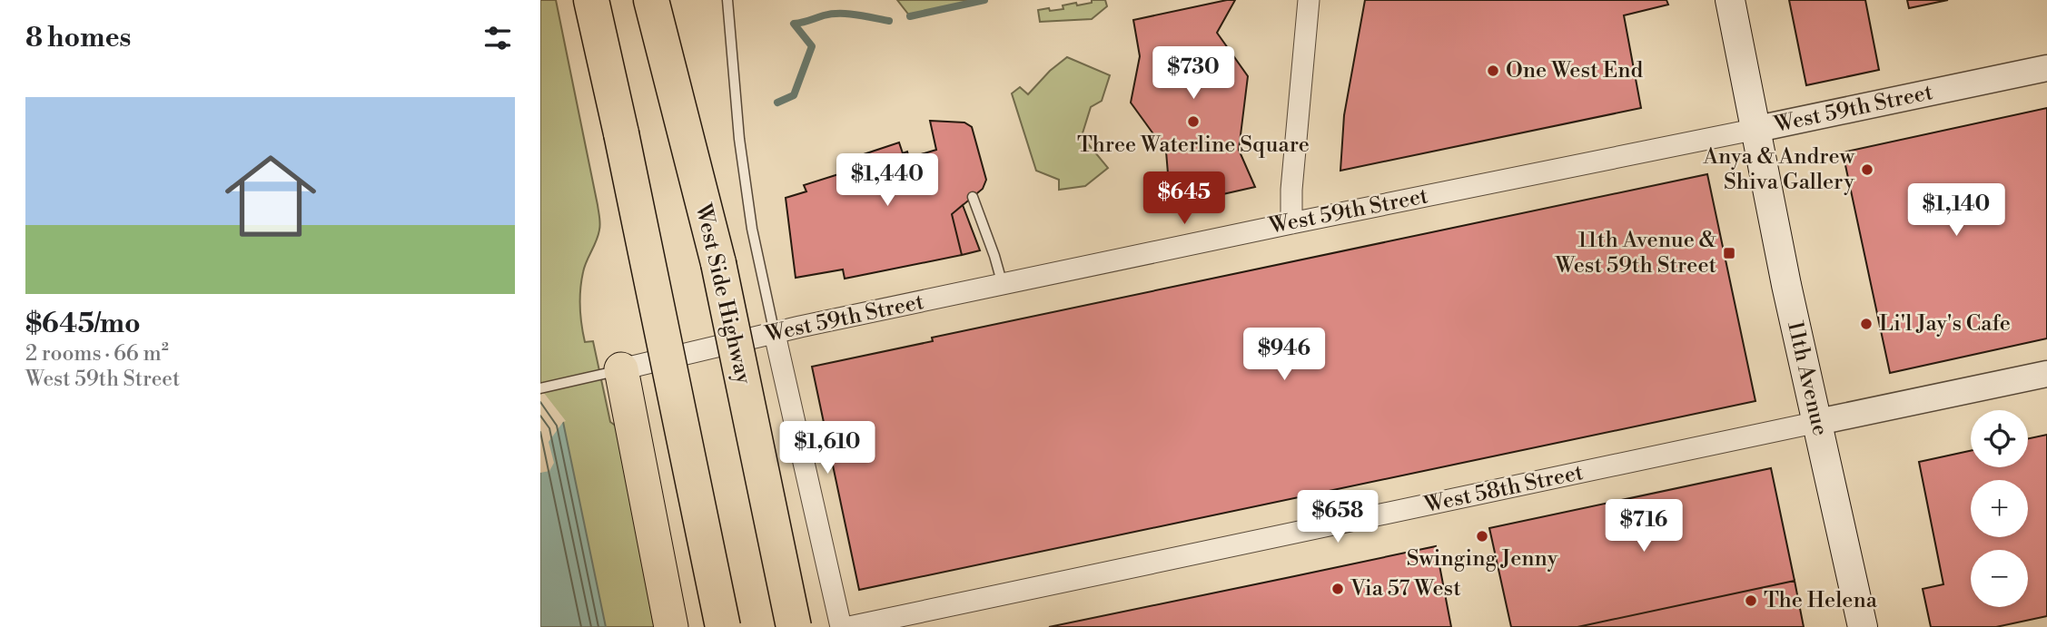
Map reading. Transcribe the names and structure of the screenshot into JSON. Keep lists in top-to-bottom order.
{
  "streets": {
    "highway": ["West Side Highway"],
    "main road": ["11th Avenue"],
    "street": ["West 59th Street", "West 58th Street"]
  },
  "crossings": [
    ["West 59th Street", "11th Avenue"],
    ["11th Avenue", "West 58th Street"]
  ],
  "places": {
    "other": [
      "One West End",
      "Three Waterline Square",
      "Anya & Andrew Shiva Gallery",
      "Li'l Jay's Cafe",
      "Swinging Jenny",
      "Via 57 West",
      "The Helena"
    ],
    "transit": ["11th Avenue & West 59th Street"]
  },
  "page": {
    "heading": "8 homes",
    "price": [
      "$730",
      "$1,440",
      "$645",
      "$1,140",
      "$946",
      "$1,610",
      "$658",
      "$716"
    ],
    "list": [
      {
        "name": "$645/mo",
        "note": "2 rooms · 66 m² · West 59th Street"
      }
    ],
    "map_buttons": ["+", "−"]
  }
}
